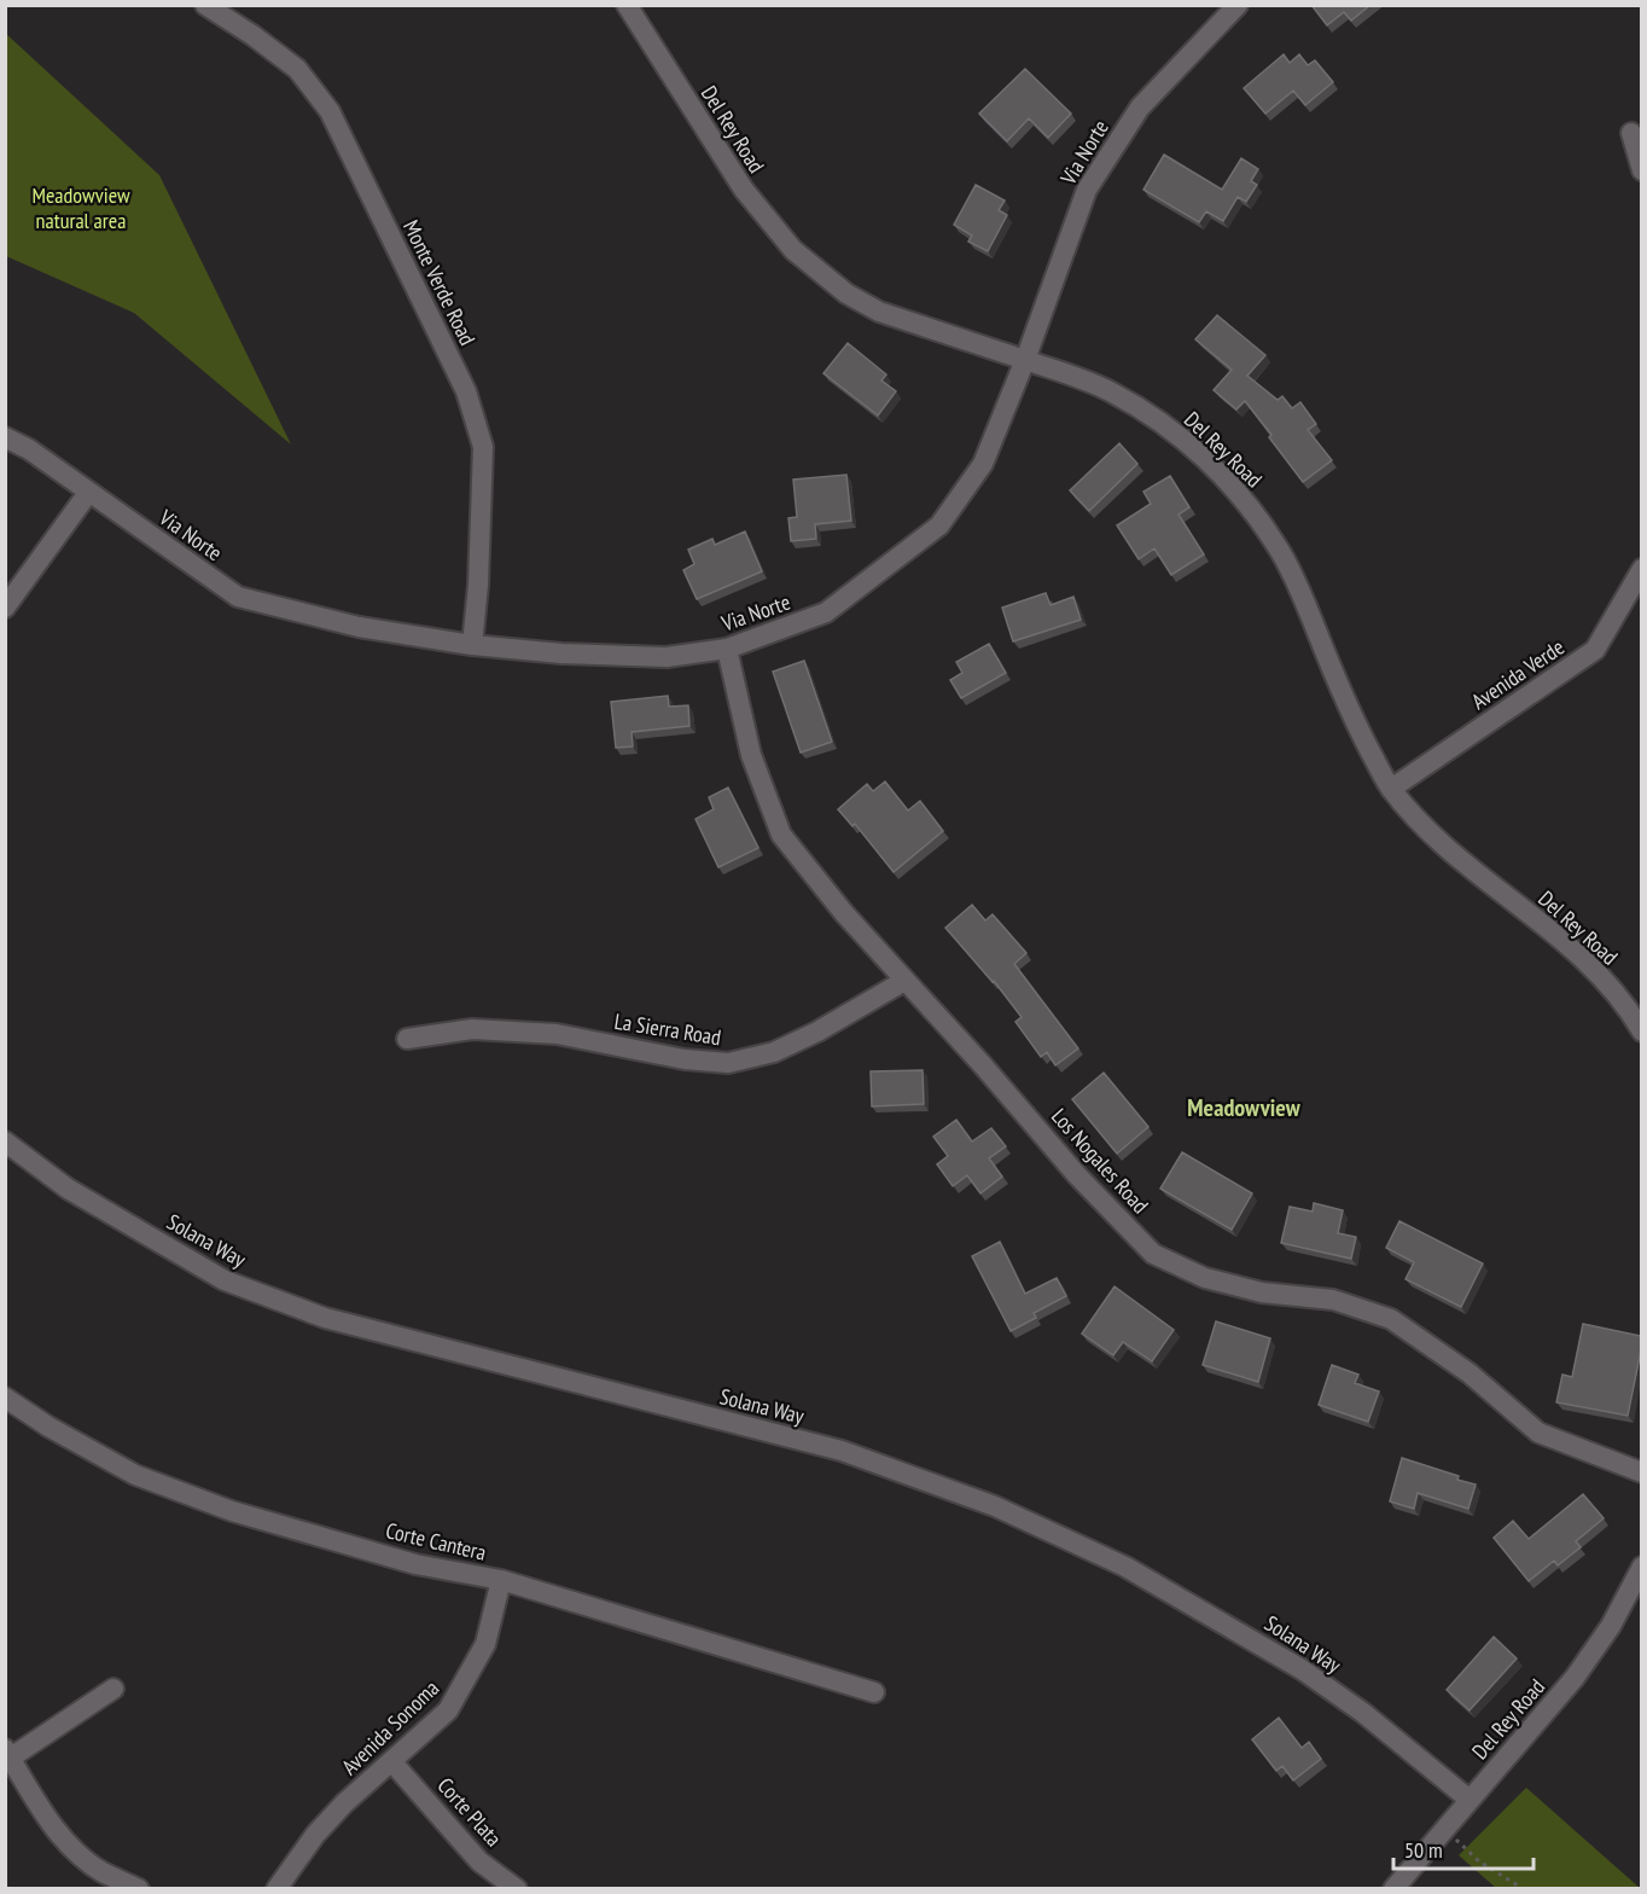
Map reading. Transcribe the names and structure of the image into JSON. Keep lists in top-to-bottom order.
{
  "streets": {
    "street": [
      "Del Rey Road",
      "Via Norte",
      "Monte Verde Road",
      "Avenida Verde",
      "La Sierra Road",
      "Los Nogales Road",
      "Solana Way",
      "Corte Cantera",
      "Avenida Sonoma",
      "Corte Plata"
    ]
  },
  "crossings": [
    ["Del Rey Road", "Via Norte"],
    ["Del Rey Road", "Avenida Verde"],
    ["Del Rey Road", "Solana Way"],
    ["Via Norte", "Monte Verde Road"],
    ["Via Norte", "Los Nogales Road"],
    ["La Sierra Road", "Los Nogales Road"],
    ["Corte Cantera", "Avenida Sonoma"],
    ["Avenida Sonoma", "Corte Plata"]
  ],
  "districts": ["Meadowview"],
  "parks": ["Meadowview natural area"],
  "scale_bar": "50 m"
}
